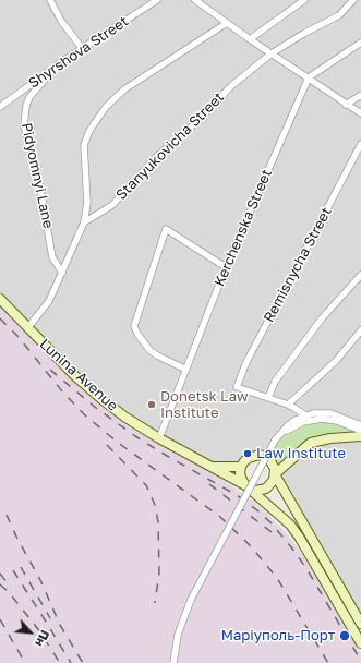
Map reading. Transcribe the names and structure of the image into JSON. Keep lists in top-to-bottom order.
{
  "streets": {
    "main road": ["Lunina Avenue"],
    "street": [
      "Shyrshova Street",
      "Stanyukovicha Street",
      "Pidyomnyi Lane",
      "Kerchenska Street",
      "Remisnycha Street"
    ]
  },
  "crossings": [
    ["Shyrshova Street", "Pidyomnyi Lane"],
    ["Kerchenska Street", "Lunina Avenue"]
  ],
  "places": ["Donetsk Law Institute", "Law Institute", "Маріуполь-Порт"],
  "north": "bottom right"
}
